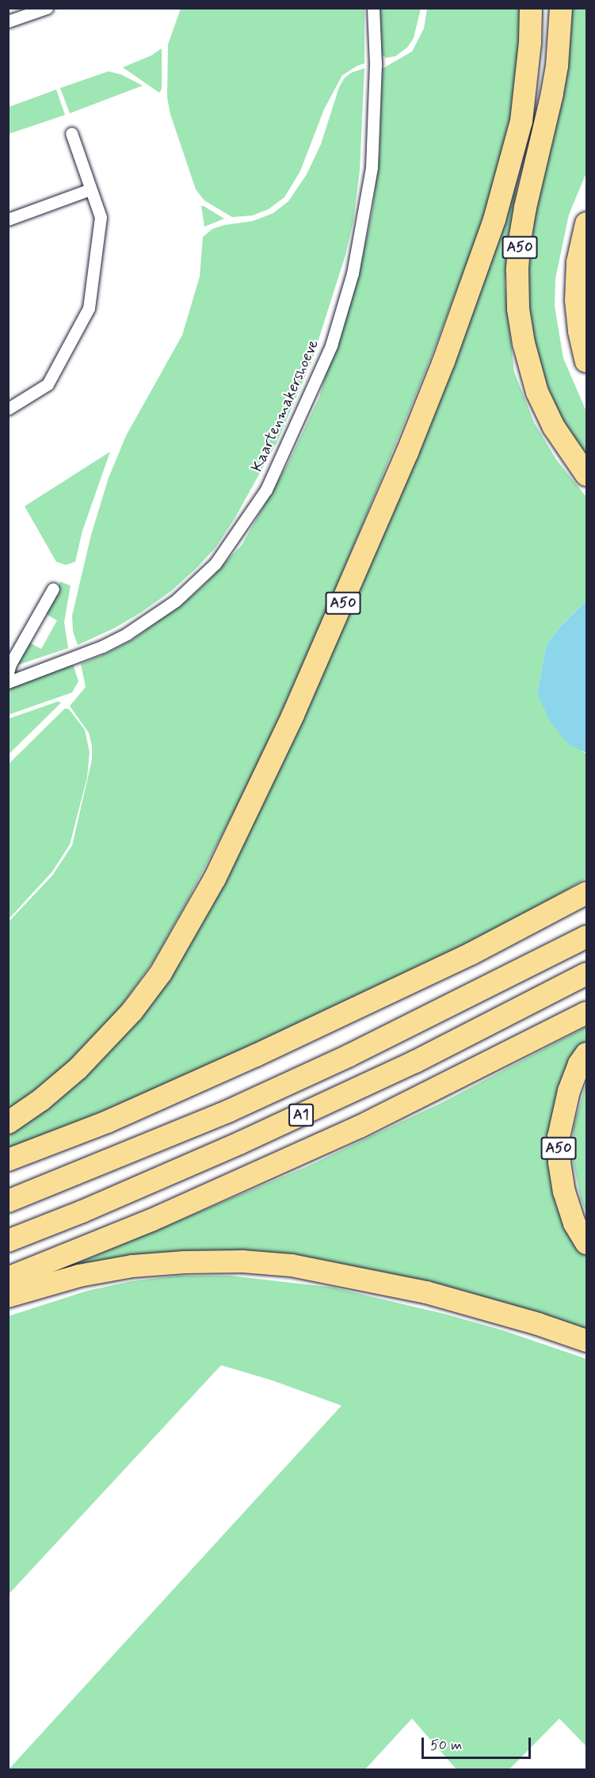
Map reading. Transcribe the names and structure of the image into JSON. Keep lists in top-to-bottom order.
{
  "streets": {
    "highway": ["A50", "A1"],
    "street": ["Kaartenmakershoeve"]
  },
  "scale_bar": "50 m"
}
